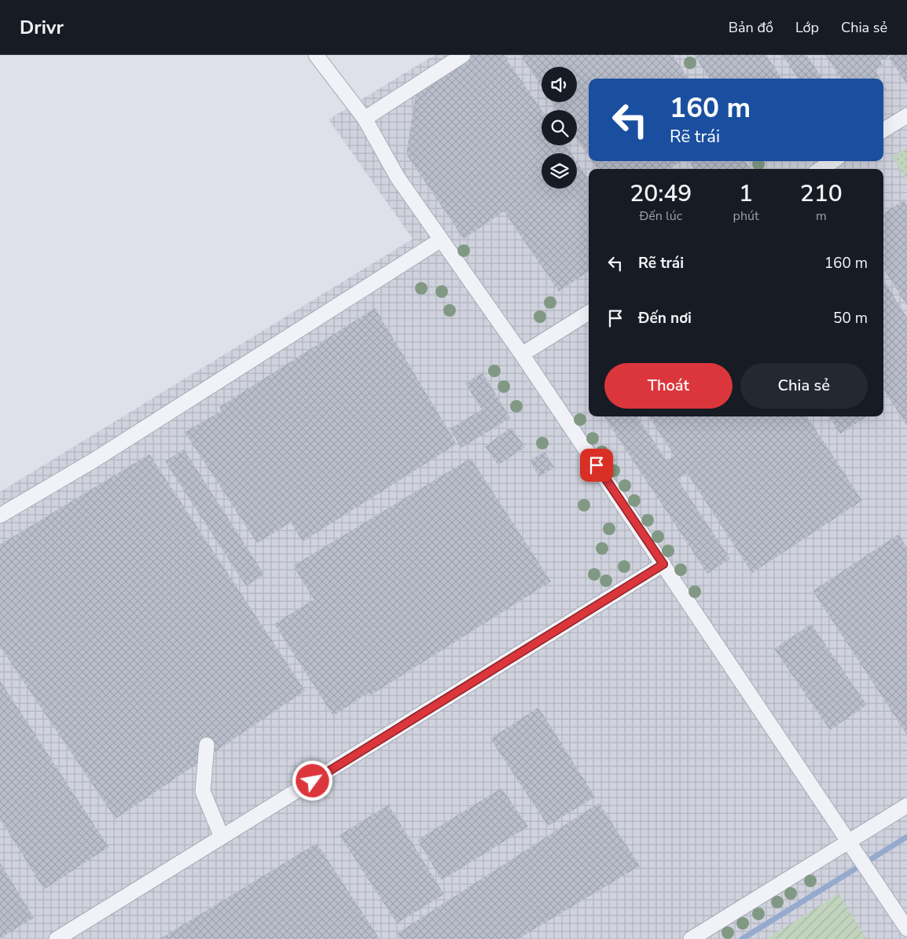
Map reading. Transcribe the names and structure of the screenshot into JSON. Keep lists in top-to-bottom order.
{
  "page": {
    "header": "Drivr",
    "nav": ["Bản đồ", "Lớp", "Chia sẻ"],
    "turn": ["160 m", "Rẽ trái"],
    "eta": [
      "20:49",
      "Đến lúc",
      "1",
      "phút",
      "210",
      "m"
    ],
    "list": [
      {
        "name": "Rẽ trái",
        "value": "160 m"
      },
      {
        "name": "Đến nơi",
        "value": "50 m"
      }
    ],
    "buttons": ["Thoát", "Chia sẻ"]
  }
}
